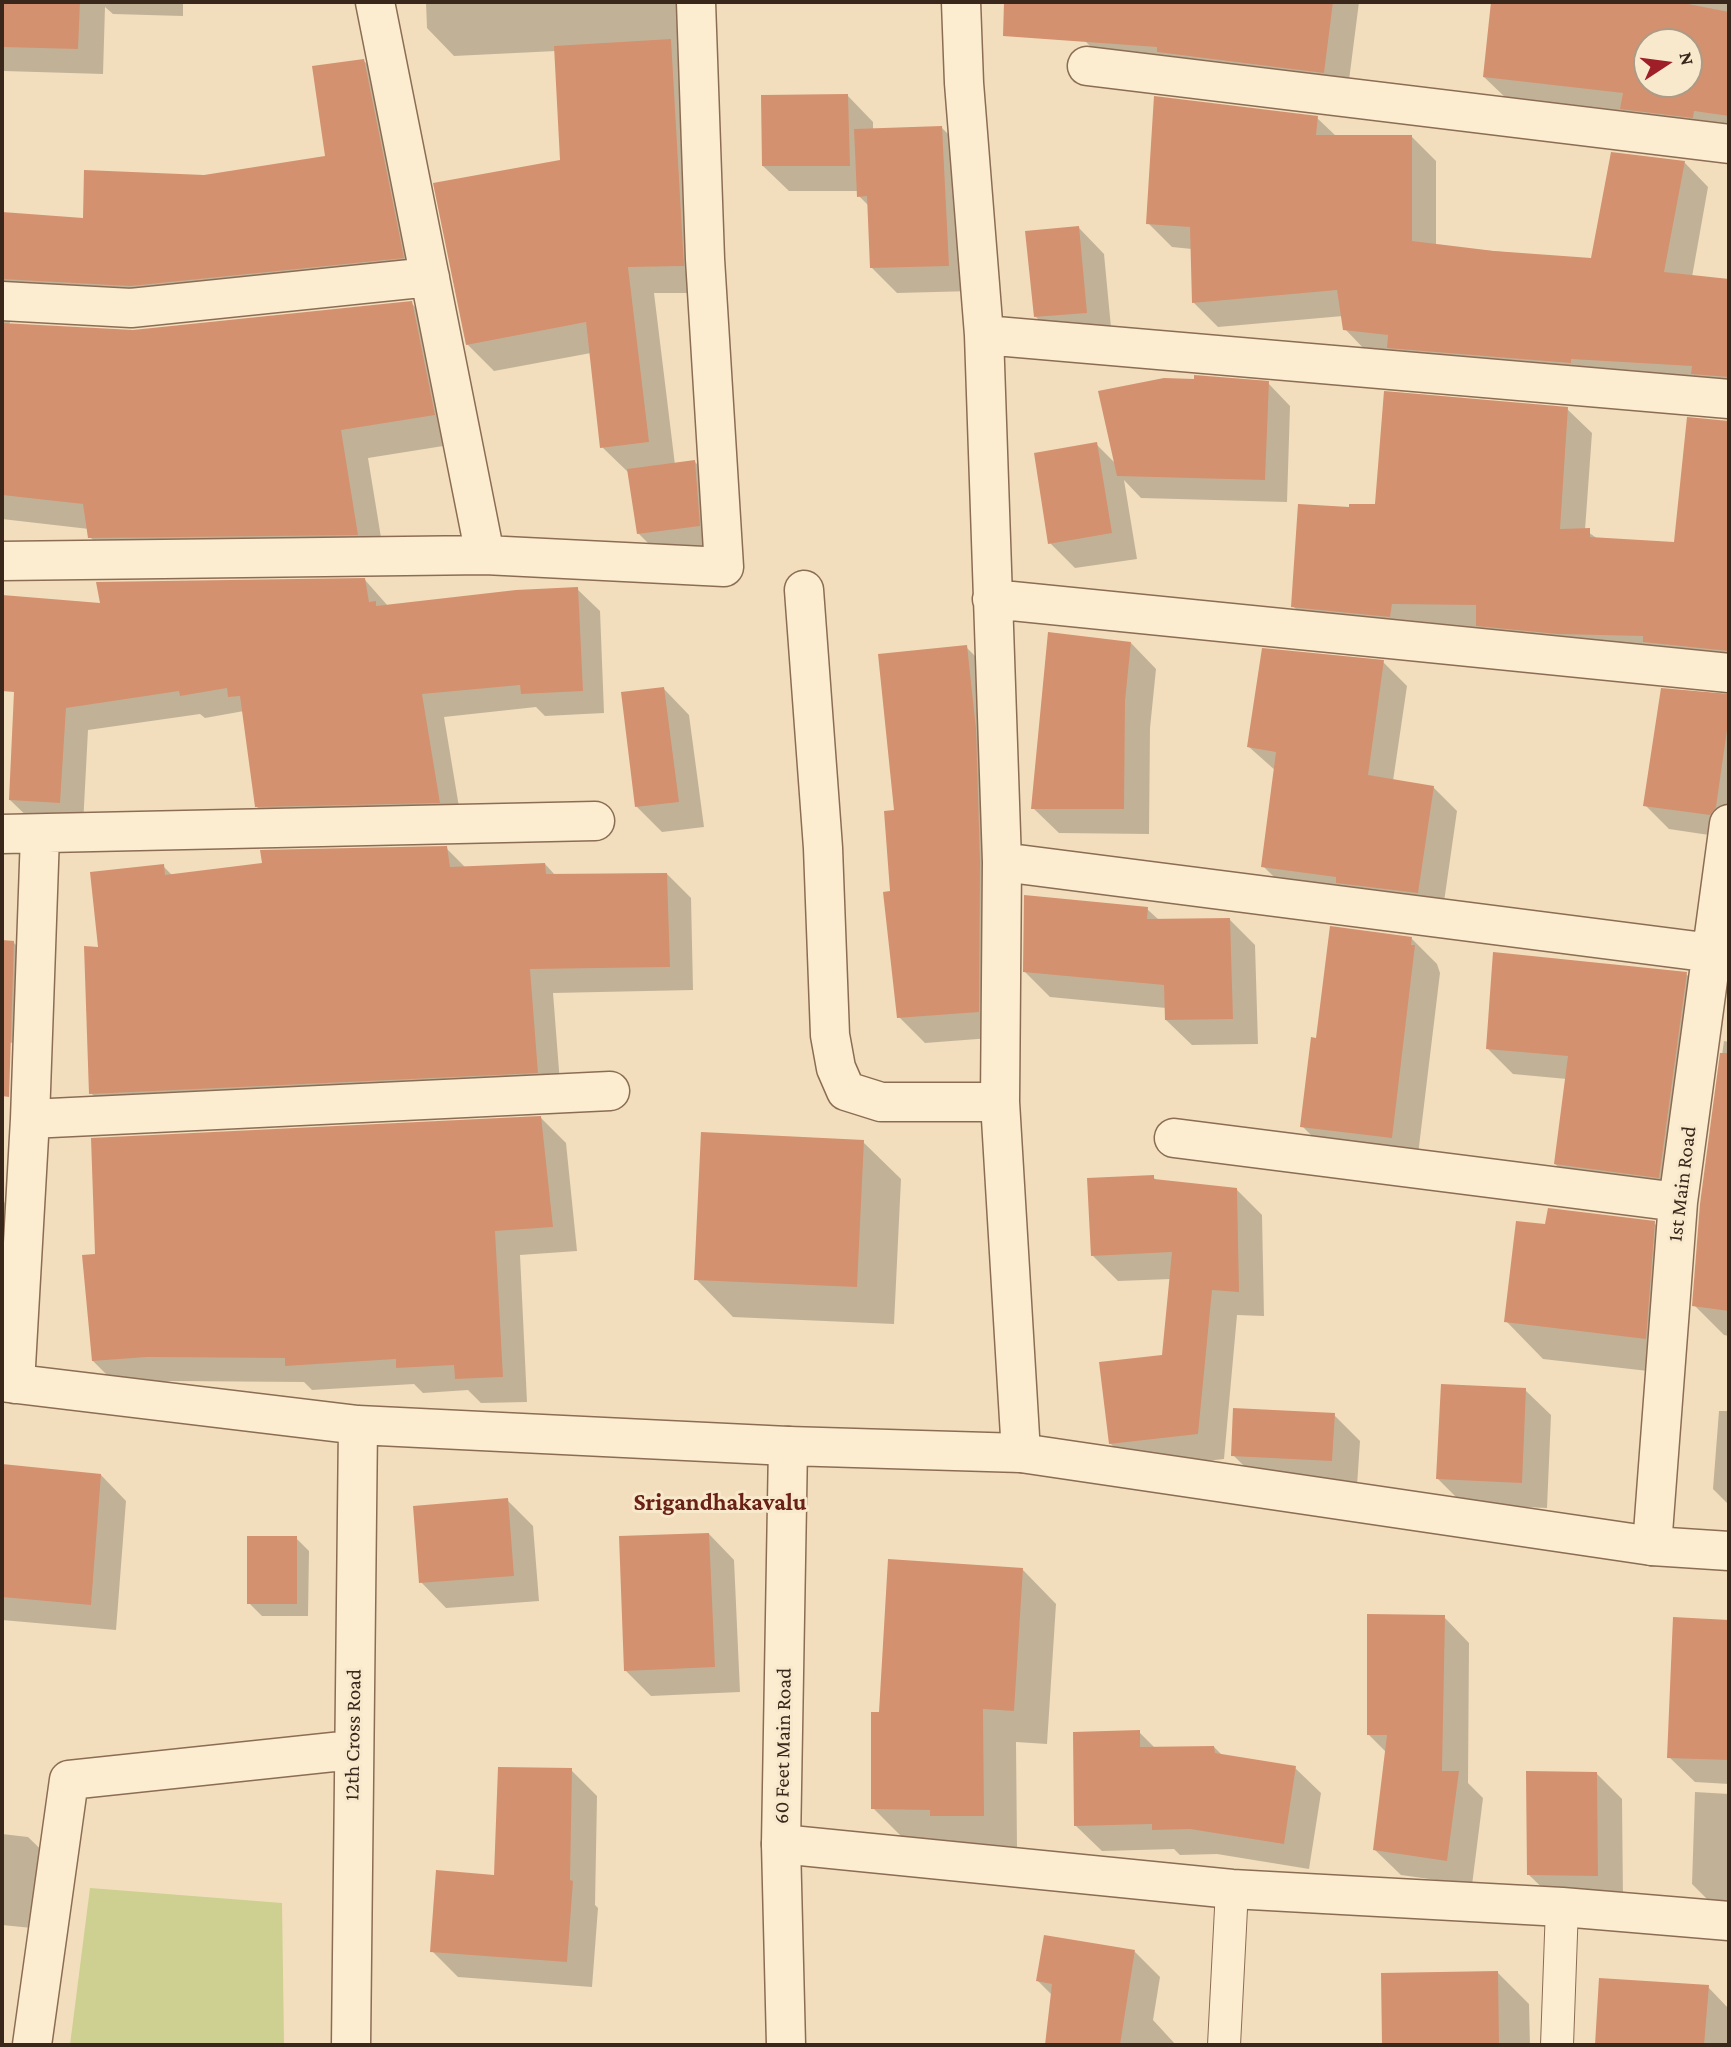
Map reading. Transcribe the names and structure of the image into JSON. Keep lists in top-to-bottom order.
{
  "streets": {
    "street": ["1st Main Road", "12th Cross Road", "60 Feet Main Road"]
  },
  "districts": ["Srigandhakavalu"],
  "north": "right"
}
